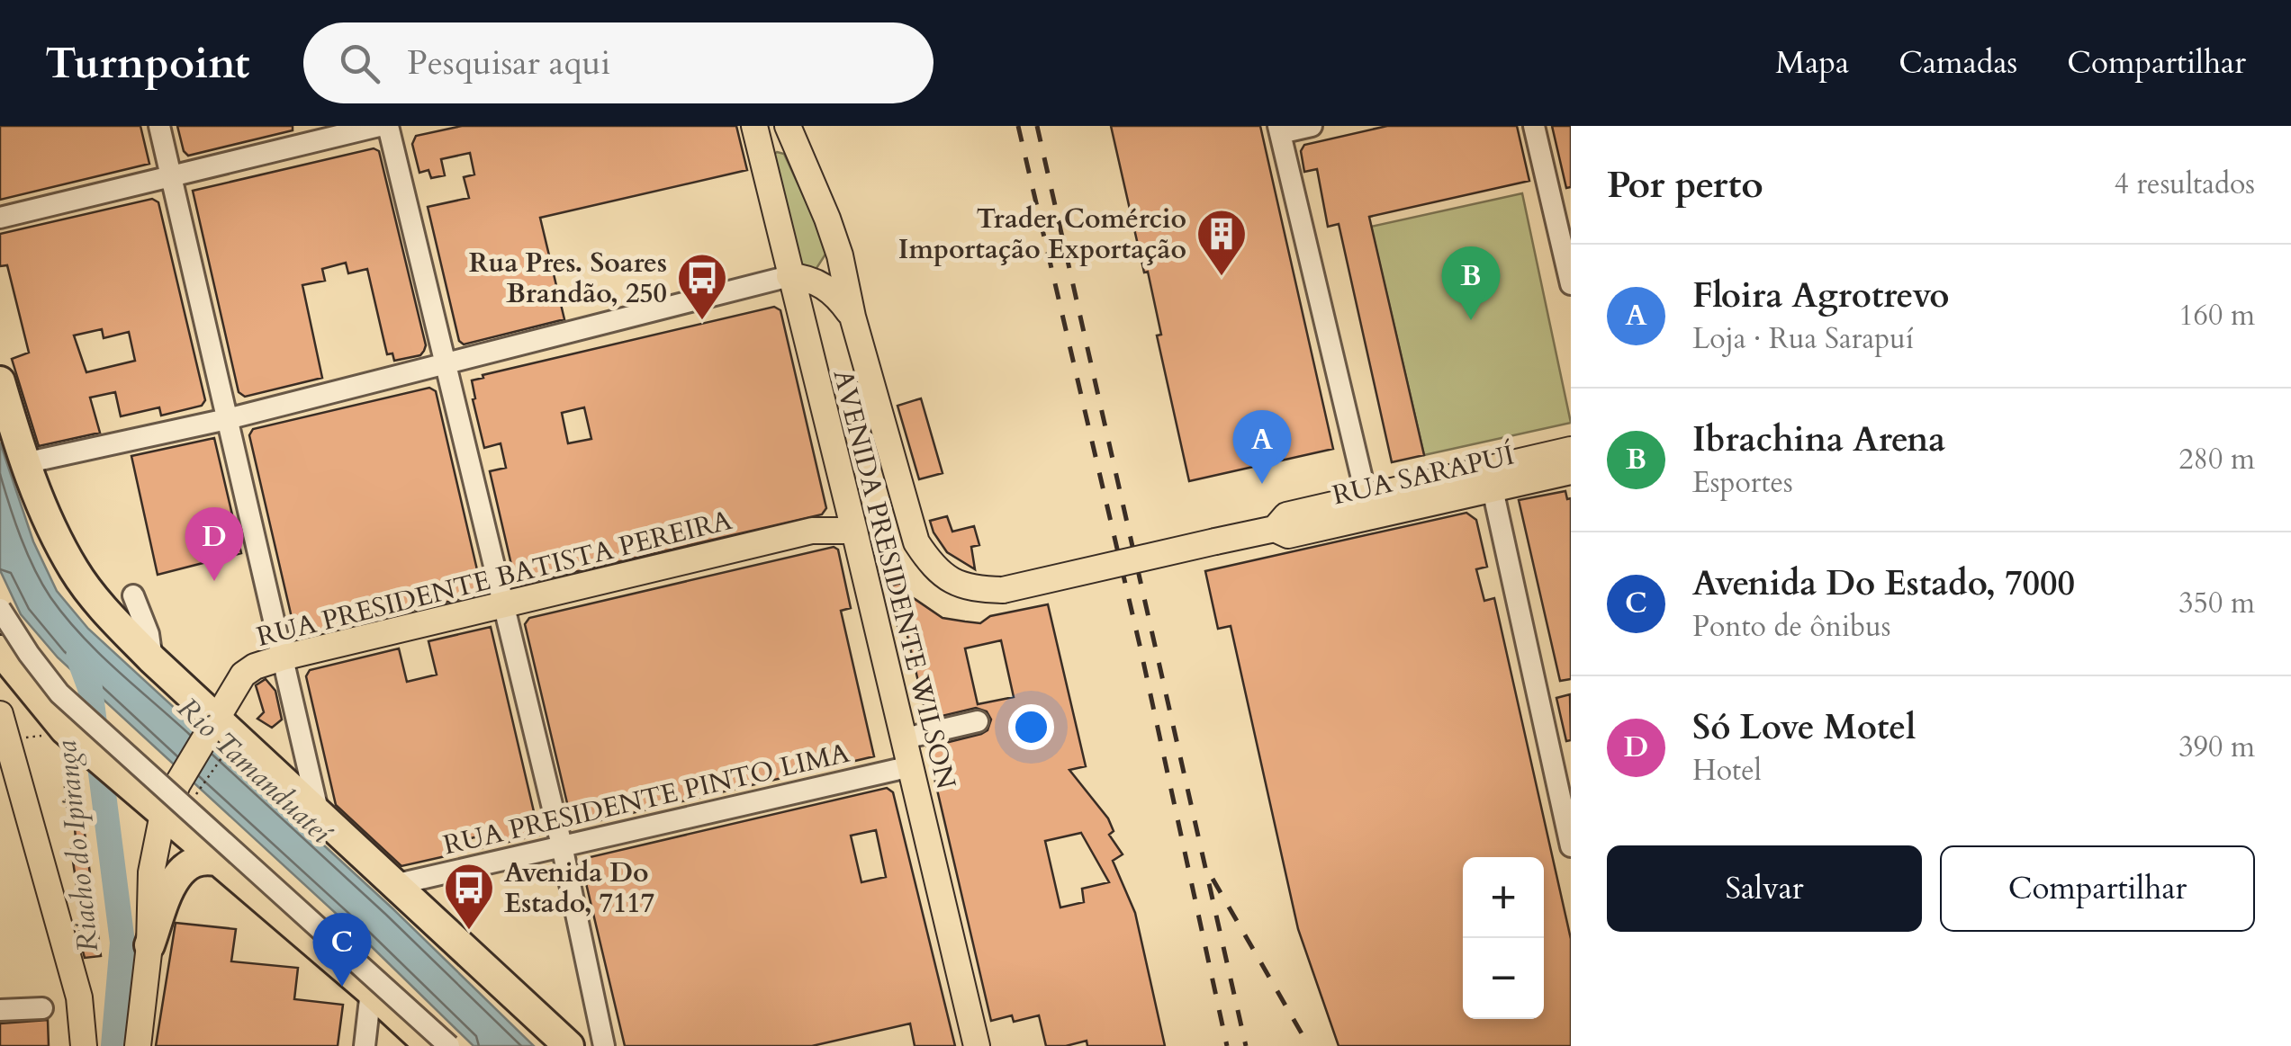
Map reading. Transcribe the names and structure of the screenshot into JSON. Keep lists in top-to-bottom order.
{
  "streets": {
    "main road": ["RUA SARAPUÍ", "RUA PRESIDENTE BATISTA PEREIRA", "AVENIDA PRESIDENTE WILSON"],
    "street": ["RUA PRESIDENTE PINTO LIMA"]
  },
  "crossings": [
    ["RUA PRESIDENTE BATISTA PEREIRA", "AVENIDA PRESIDENTE WILSON"],
    ["AVENIDA PRESIDENTE WILSON", "RUA PRESIDENTE PINTO LIMA"]
  ],
  "water": ["Rio Tamanduateí", "Riacho do Ipiranga"],
  "places": {
    "building": ["Trader Comércio Importação Exportação"],
    "bus stop": ["Rua Pres. Soares Brandão, 250", "Avenida Do Estado, 7117"]
  },
  "page": {
    "header": "Turnpoint",
    "search": "Pesquisar aqui",
    "nav": ["Mapa", "Camadas", "Compartilhar"],
    "heading": ["Por perto", "4 resultados"],
    "list": [
      {
        "mark": "A",
        "name": "Floira Agrotrevo",
        "note": "Loja · Rua Sarapuí",
        "value": "160 m"
      },
      {
        "mark": "B",
        "name": "Ibrachina Arena",
        "note": "Esportes",
        "value": "280 m"
      },
      {
        "mark": "C",
        "name": "Avenida Do Estado, 7000",
        "note": "Ponto de ônibus",
        "value": "350 m"
      },
      {
        "mark": "D",
        "name": "Só Love Motel",
        "note": "Hotel",
        "value": "390 m"
      }
    ],
    "pins": [
      "B",
      "A",
      "D",
      "C"
    ],
    "buttons": ["Salvar", "Compartilhar"],
    "map_buttons": ["+", "−"]
  }
}
